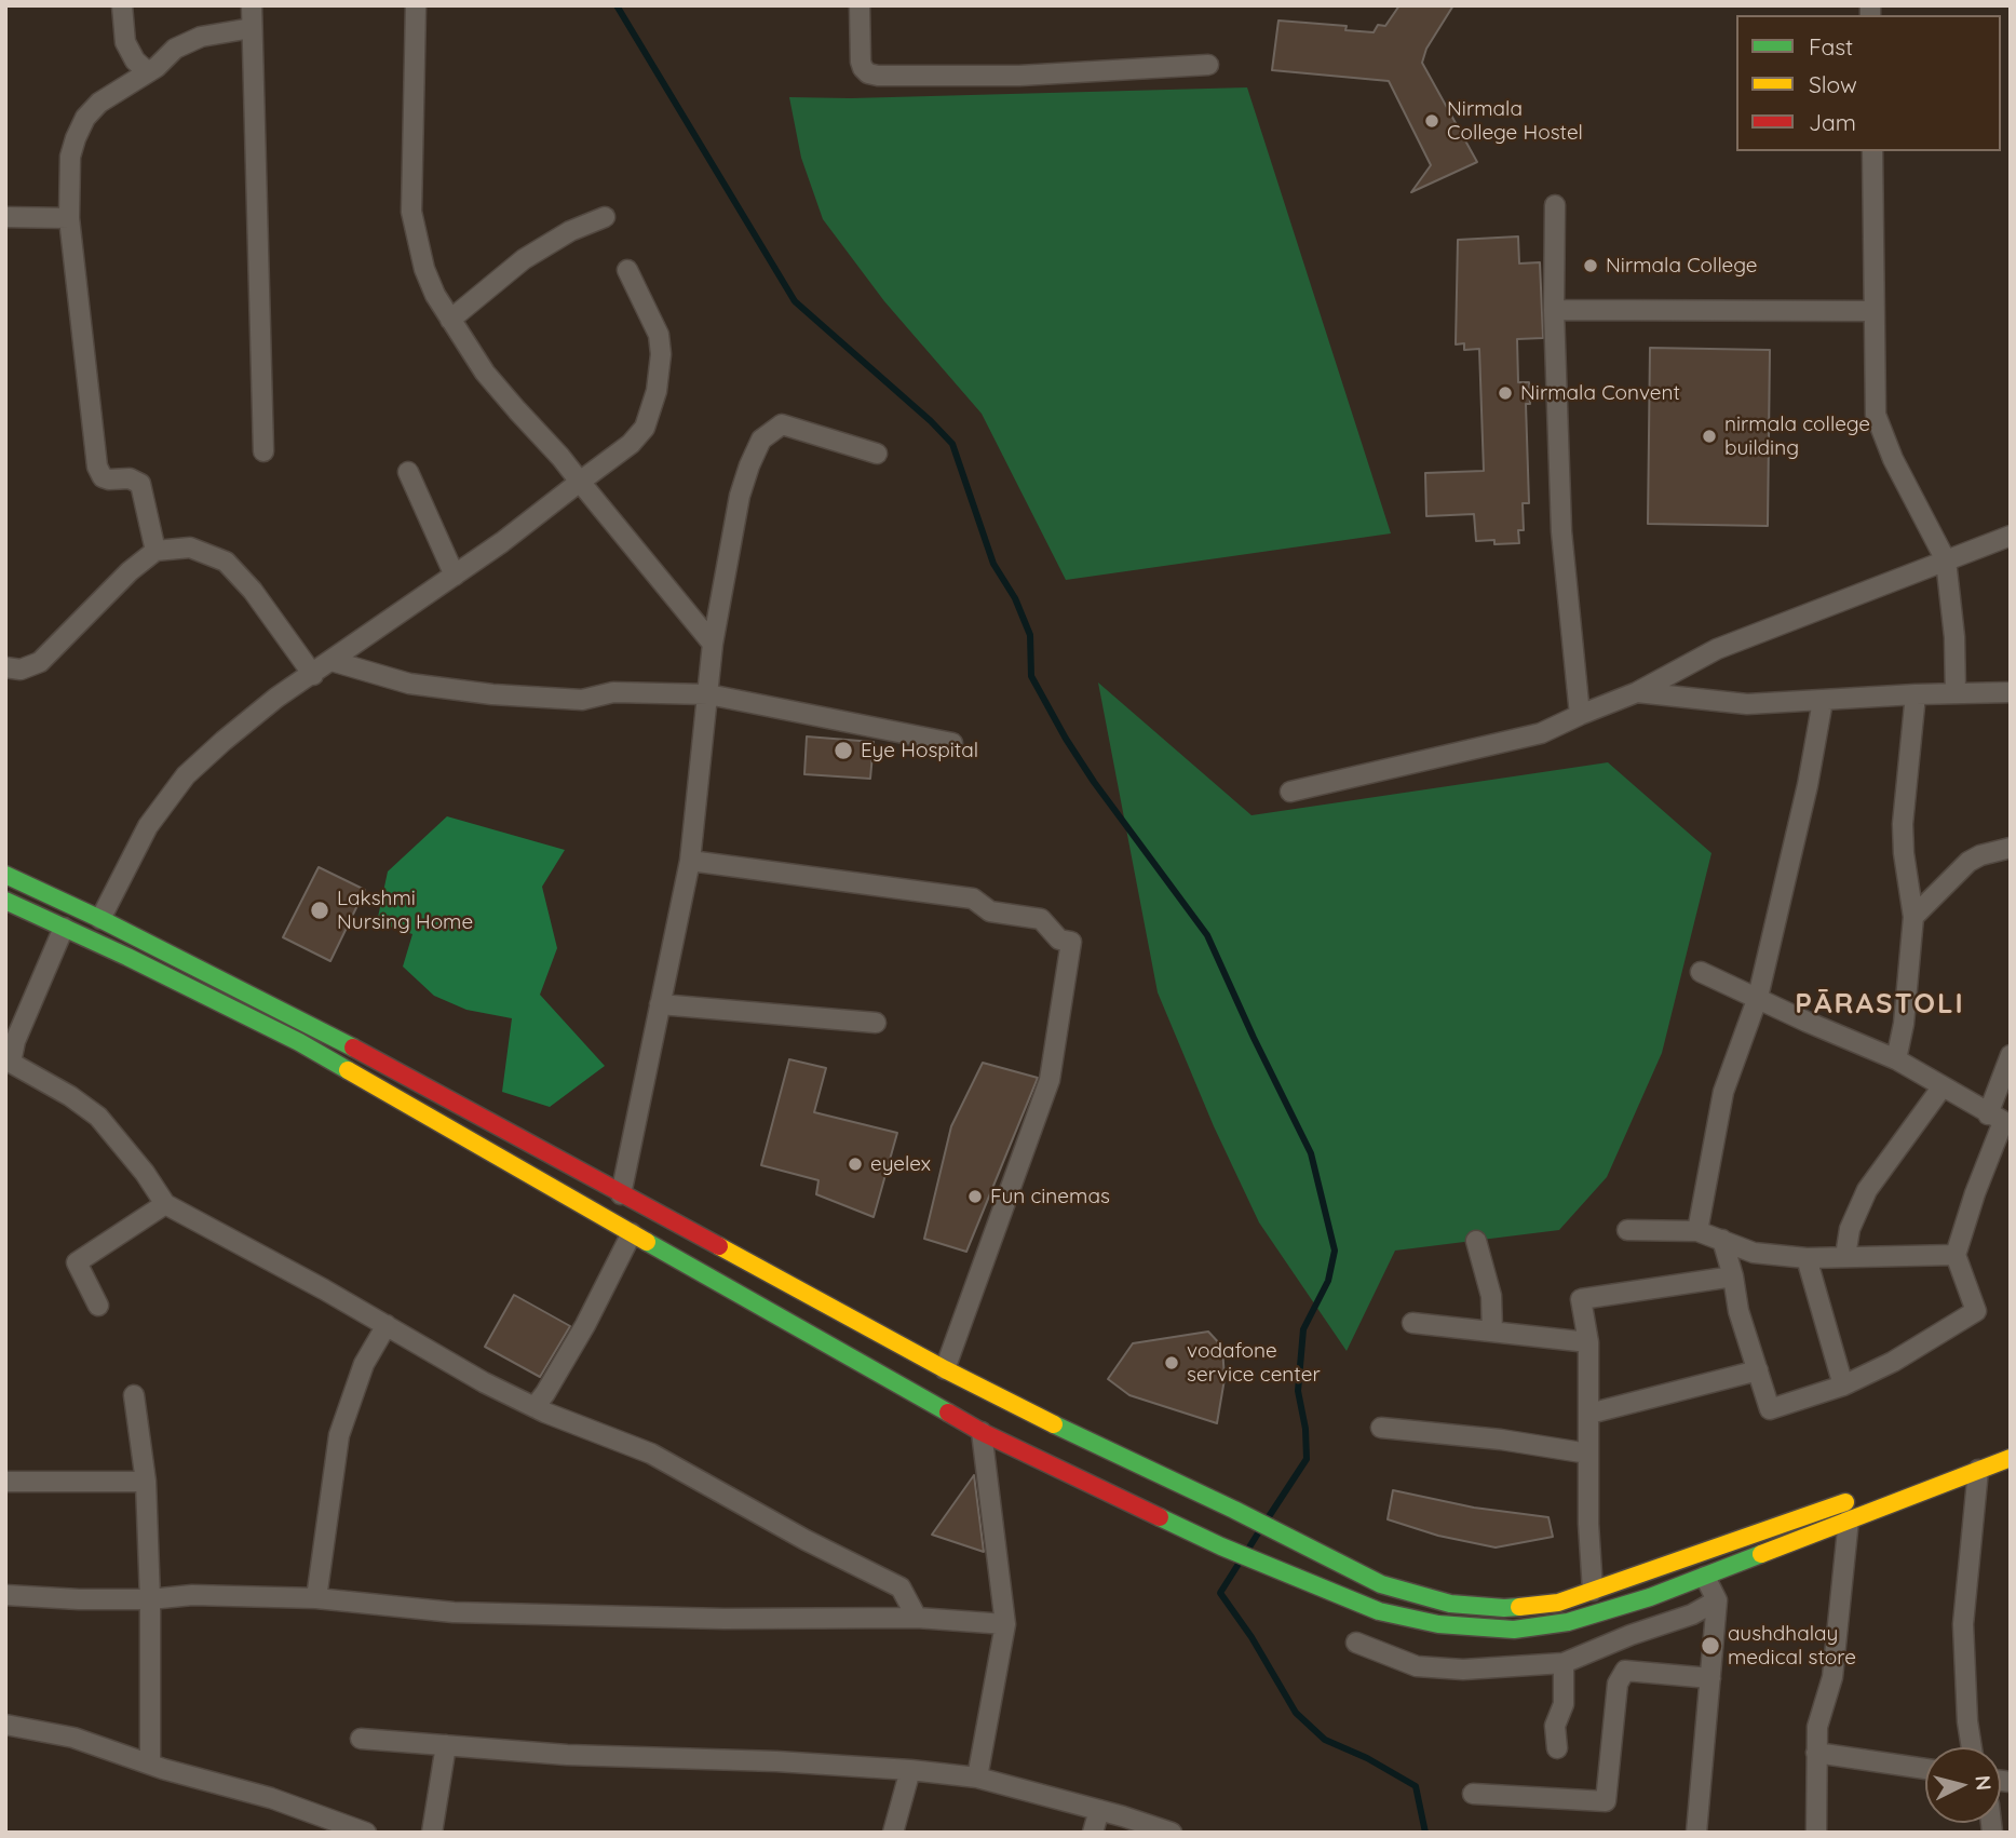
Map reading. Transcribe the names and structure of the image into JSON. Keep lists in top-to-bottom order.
{
  "districts": ["PĀRASTOLI"],
  "places": [
    "Nirmala College Hostel",
    "Nirmala College",
    "Nirmala Convent",
    "nirmala college building",
    "Eye Hospital",
    "Lakshmi Nursing Home",
    "eyelex",
    "Fun cinemas",
    "vodafone service center",
    "aushdhalay medical store"
  ],
  "legend": ["Fast", "Slow", "Jam"],
  "north": "right"
}
